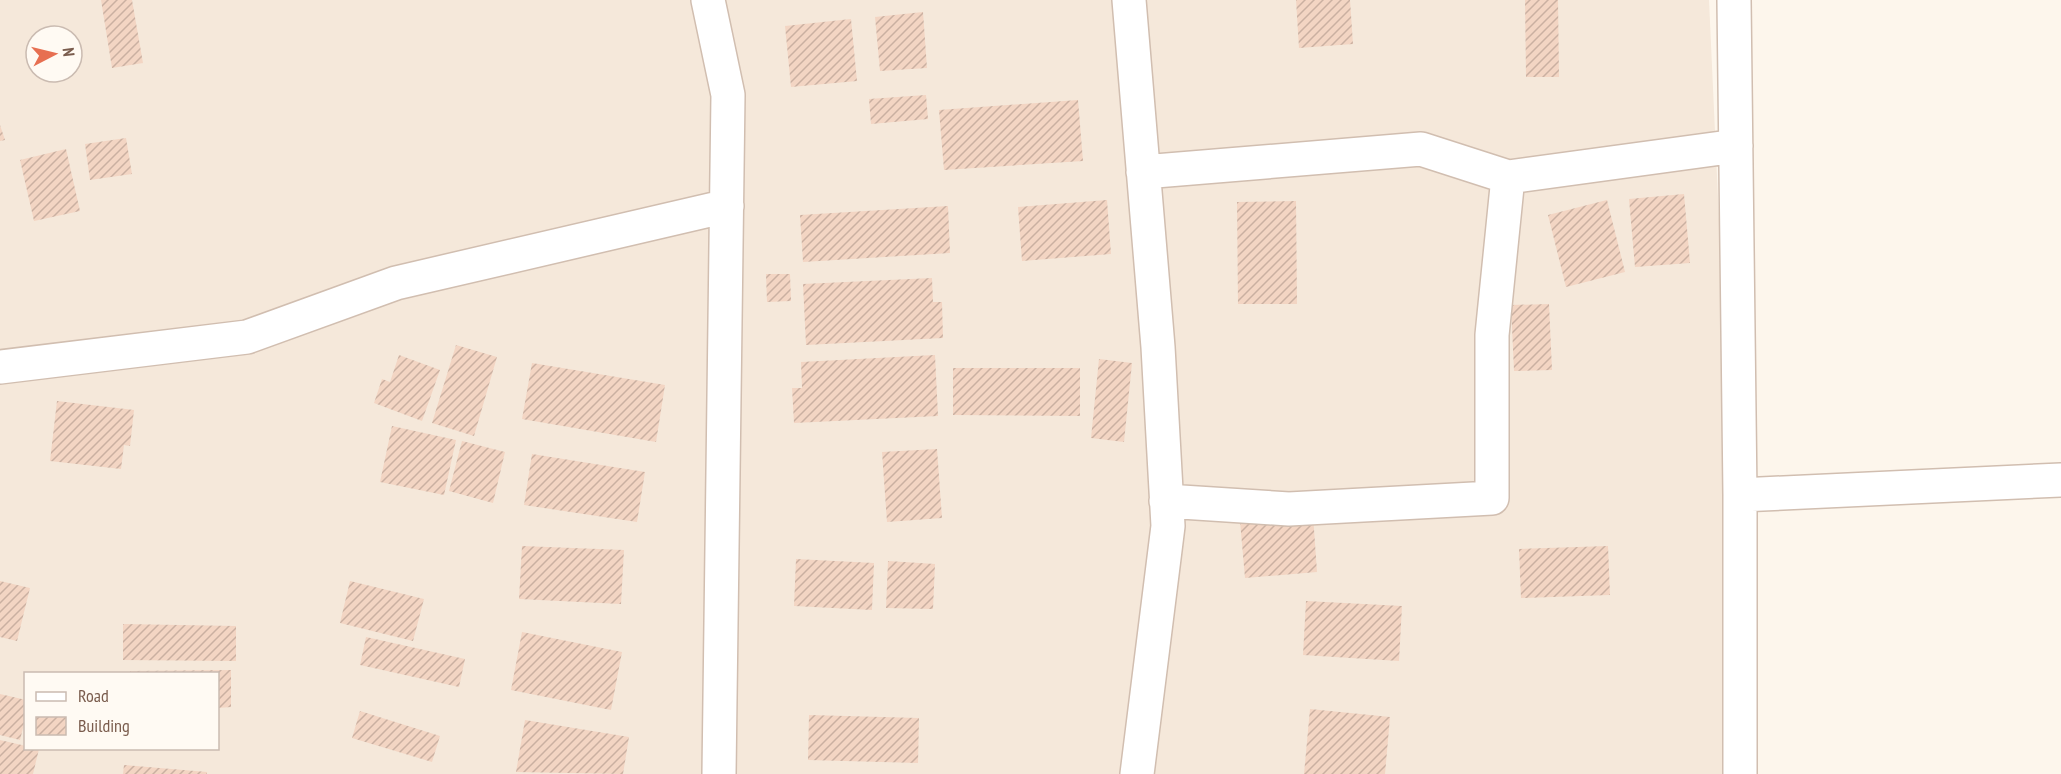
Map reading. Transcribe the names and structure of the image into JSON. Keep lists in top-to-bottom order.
{
  "legend": ["Road", "Building"],
  "north": "right"
}
